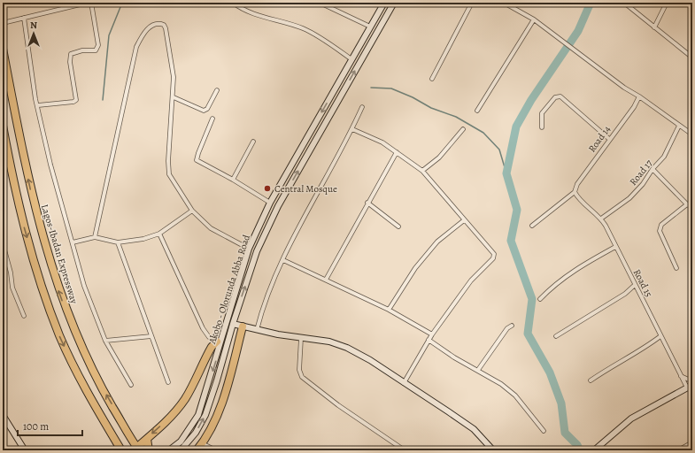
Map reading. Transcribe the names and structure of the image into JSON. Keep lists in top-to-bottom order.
{
  "streets": {
    "highway": ["Lagos-Ibadan Expressway"],
    "main road": ["Akobo - Olorunda Abba Road"],
    "street": ["Road 14", "Road 17", "Road 15"]
  },
  "crossings": [
    ["Road 14", "Road 15"],
    ["Road 17", "Road 15"]
  ],
  "places": ["Central Mosque"],
  "scale_bar": "100 m",
  "north": "top"
}
